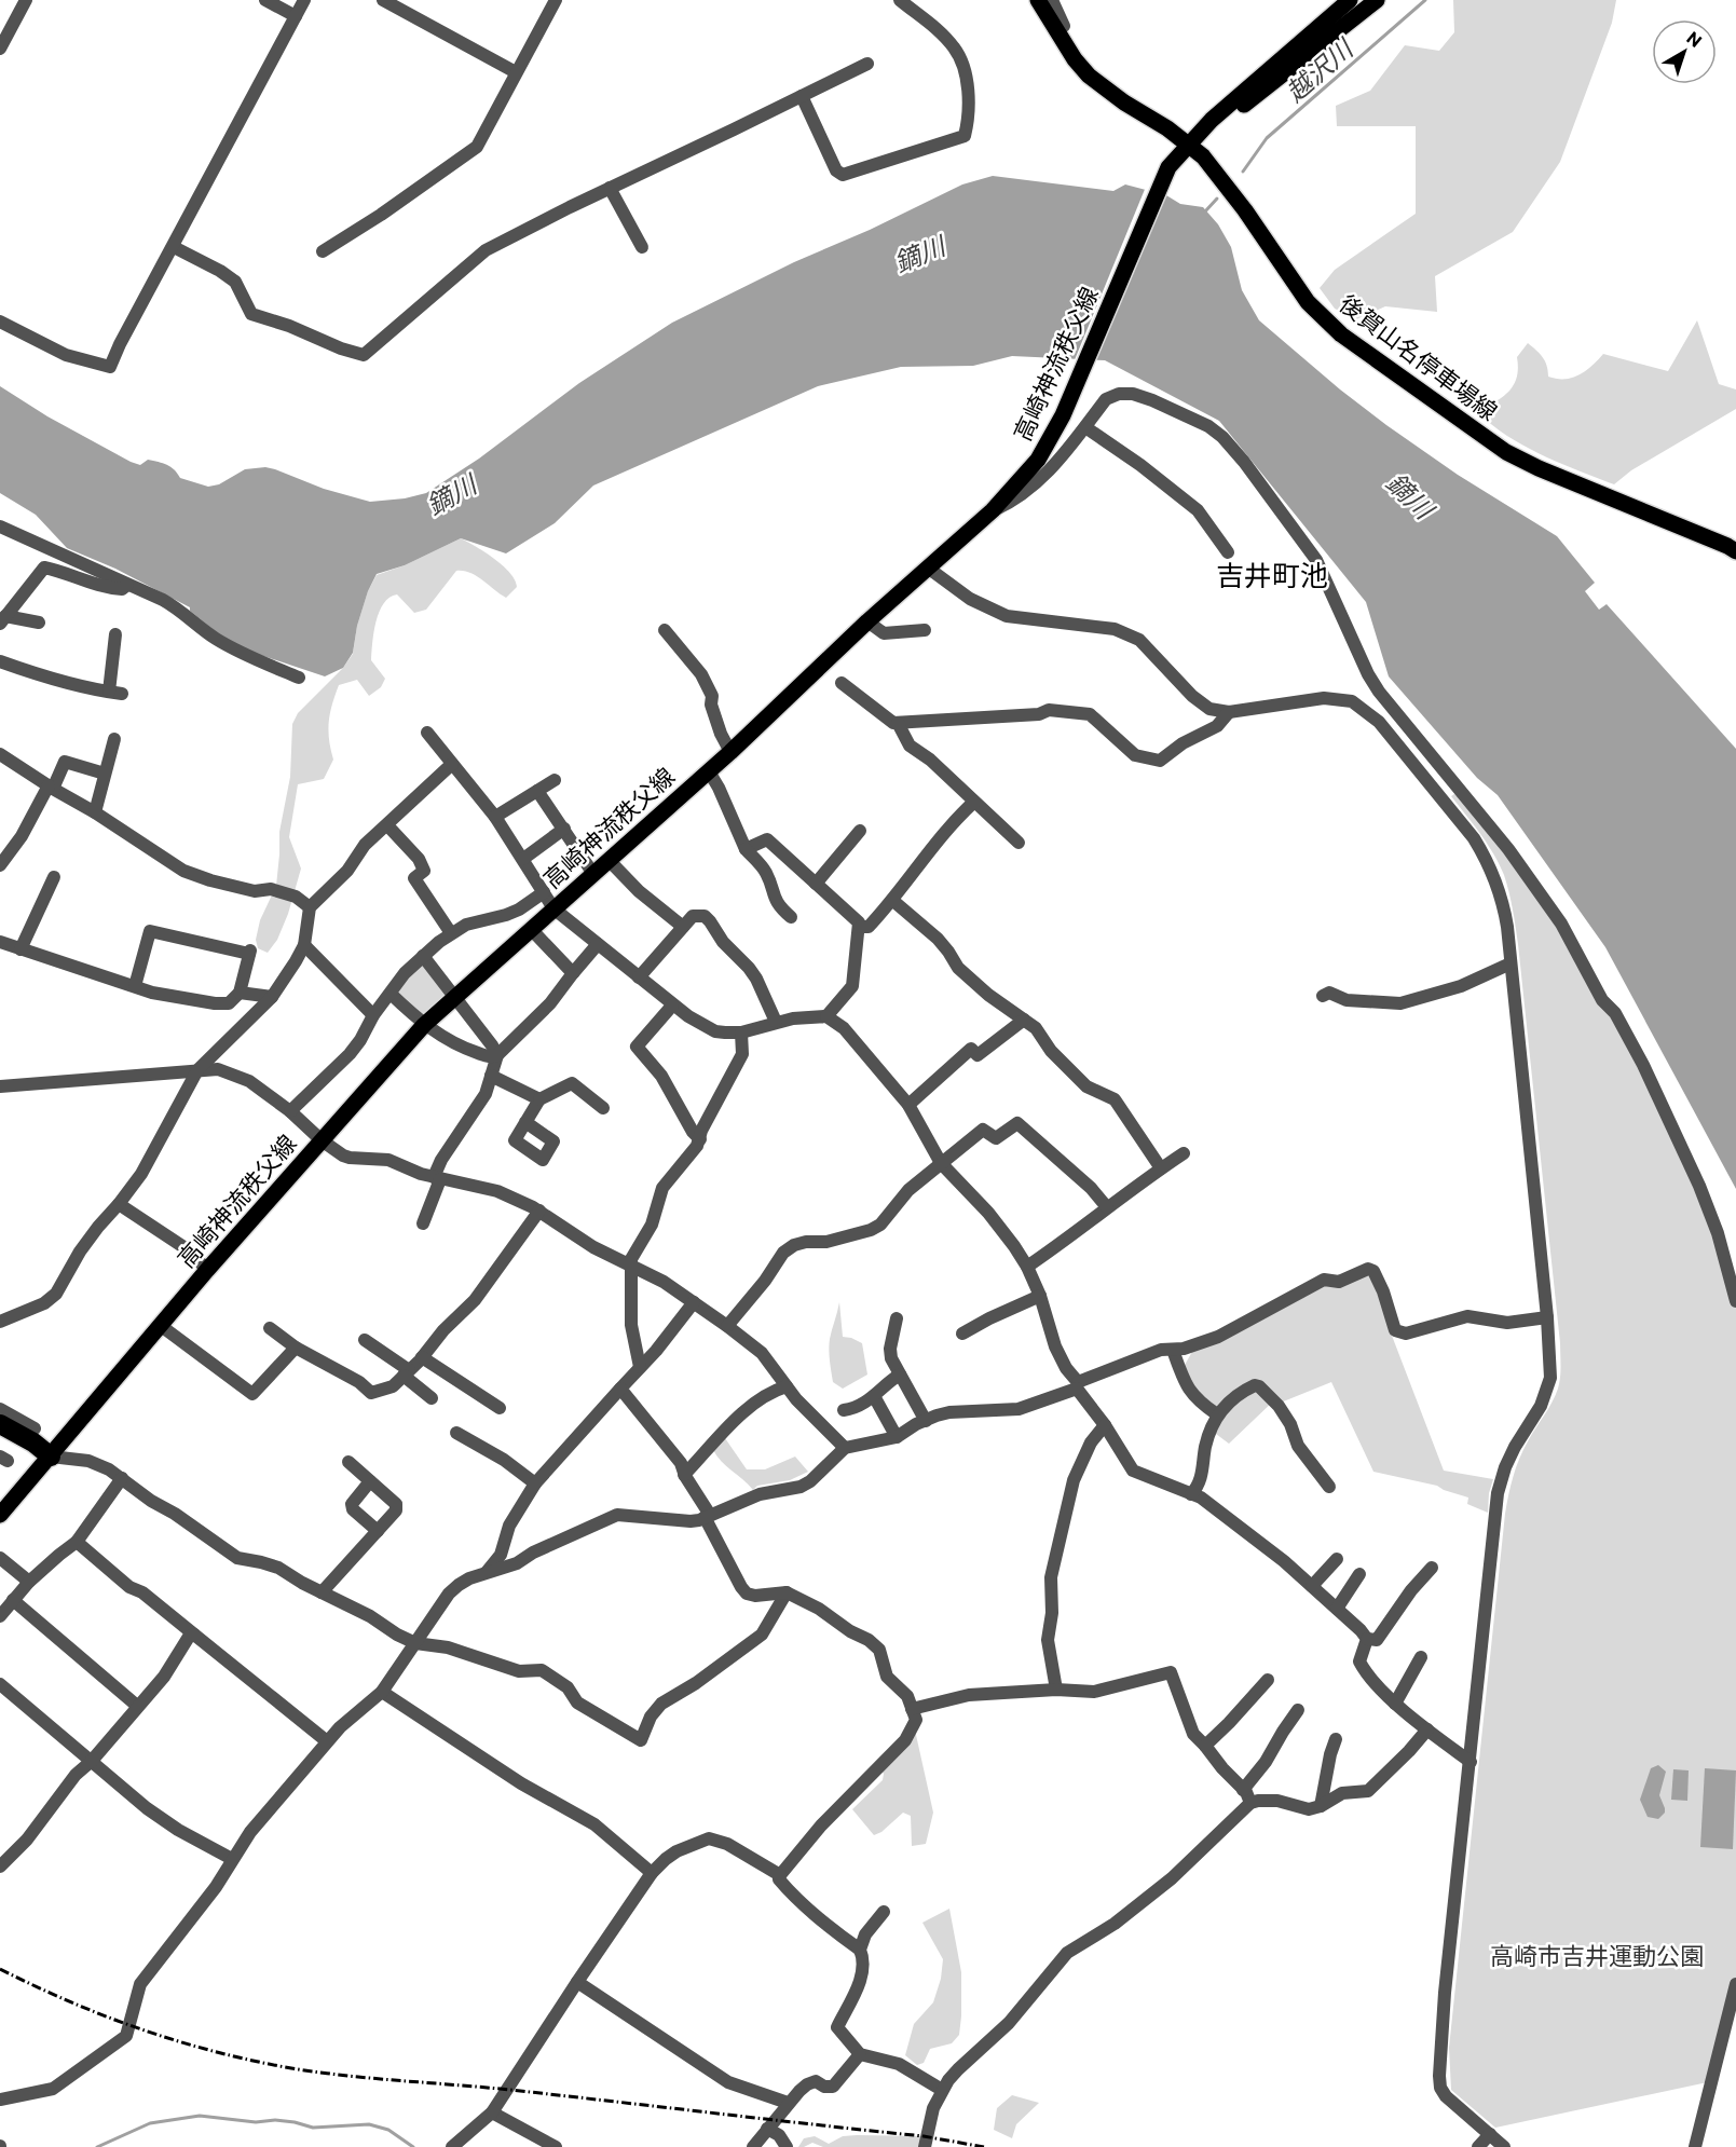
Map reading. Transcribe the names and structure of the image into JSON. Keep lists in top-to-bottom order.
{
  "streets": {
    "main road": ["後賀山名停車場線", "高崎神流秩父線"]
  },
  "crossings": [
    ["後賀山名停車場線", "高崎神流秩父線"]
  ],
  "districts": ["吉井町池"],
  "water": ["越沢川", "鏑川"],
  "parks": ["高崎市吉井運動公園"],
  "north": "top right"
}
